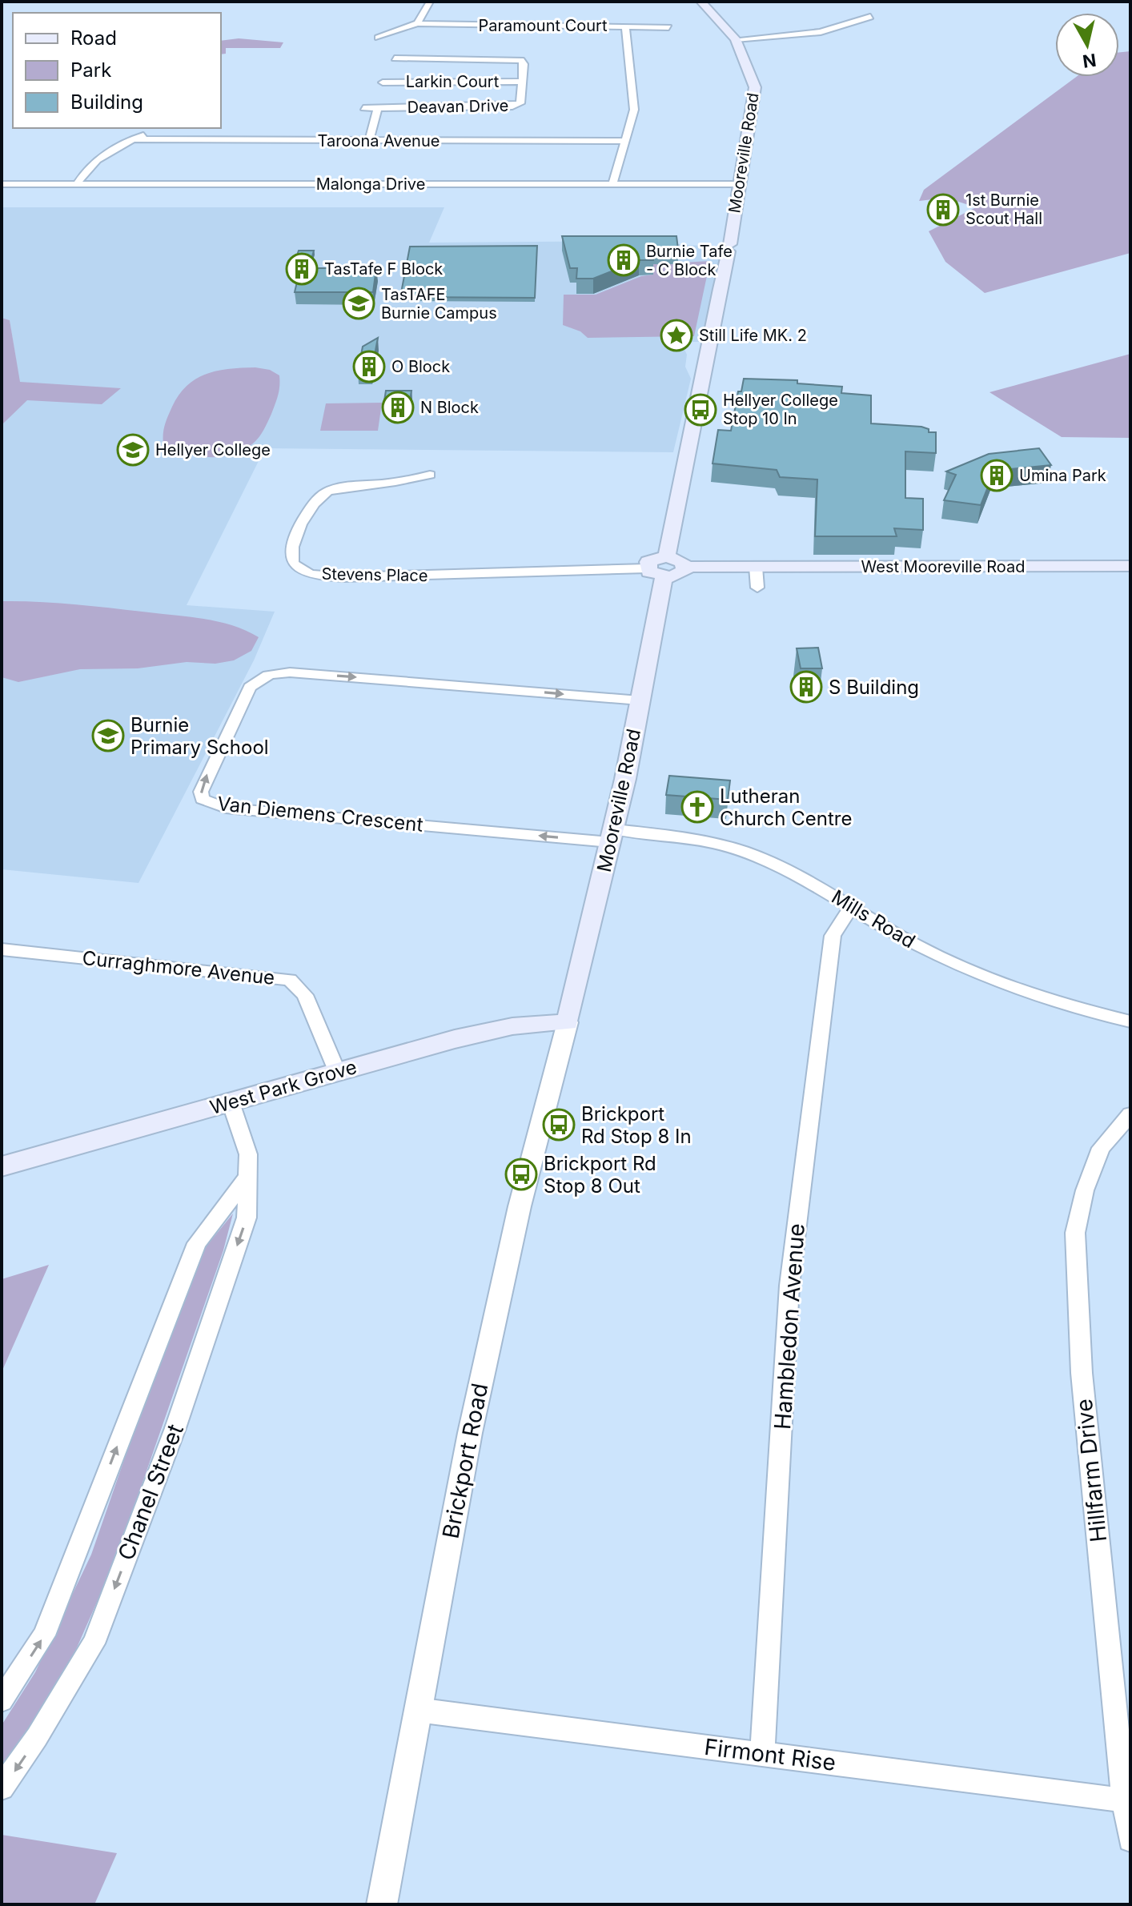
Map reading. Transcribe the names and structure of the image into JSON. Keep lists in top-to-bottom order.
{
  "streets": {
    "main road": ["Mooreville Road", "West Mooreville Road", "West Park Grove"],
    "street": [
      "Paramount Court",
      "Larkin Court",
      "Deavan Drive",
      "Taroona Avenue",
      "Malonga Drive",
      "Stevens Place",
      "Van Diemens Crescent",
      "Mills Road",
      "Curraghmore Avenue",
      "Hambledon Avenue",
      "Brickport Road",
      "Hillfarm Drive",
      "Chanel Street",
      "Firmont Rise"
    ]
  },
  "crossings": [
    ["Larkin Court", "Deavan Drive"],
    ["Mooreville Road", "Malonga Drive"],
    ["Mooreville Road", "West Mooreville Road"],
    ["Mooreville Road", "Stevens Place"],
    ["Mooreville Road", "Van Diemens Crescent"],
    ["Mooreville Road", "Mills Road"],
    ["Mooreville Road", "West Park Grove"],
    ["Mooreville Road", "Brickport Road"],
    ["West Mooreville Road", "Stevens Place"],
    ["Van Diemens Crescent", "Mills Road"],
    ["Mills Road", "Hambledon Avenue"],
    ["Curraghmore Avenue", "West Park Grove"],
    ["West Park Grove", "Brickport Road"],
    ["West Park Grove", "Chanel Street"],
    ["Hambledon Avenue", "Firmont Rise"],
    ["Brickport Road", "Firmont Rise"],
    ["Hillfarm Drive", "Firmont Rise"]
  ],
  "places": {
    "building": [
      "1st Burnie Scout Hall",
      "Burnie Tafe - C Block",
      "TasTafe F Block",
      "O Block",
      "N Block",
      "Umina Park",
      "S Building"
    ],
    "school or university": ["TasTAFE Burnie Campus", "Hellyer College", "Burnie Primary School"],
    "place": ["Still Life MK. 2"],
    "bus stop": ["Hellyer College Stop 10 In", "Brickport Rd Stop 8 In", "Brickport Rd Stop 8 Out"],
    "church": ["Lutheran Church Centre"]
  },
  "legend": ["Road", "Park", "Building"],
  "north": "bottom"
}
